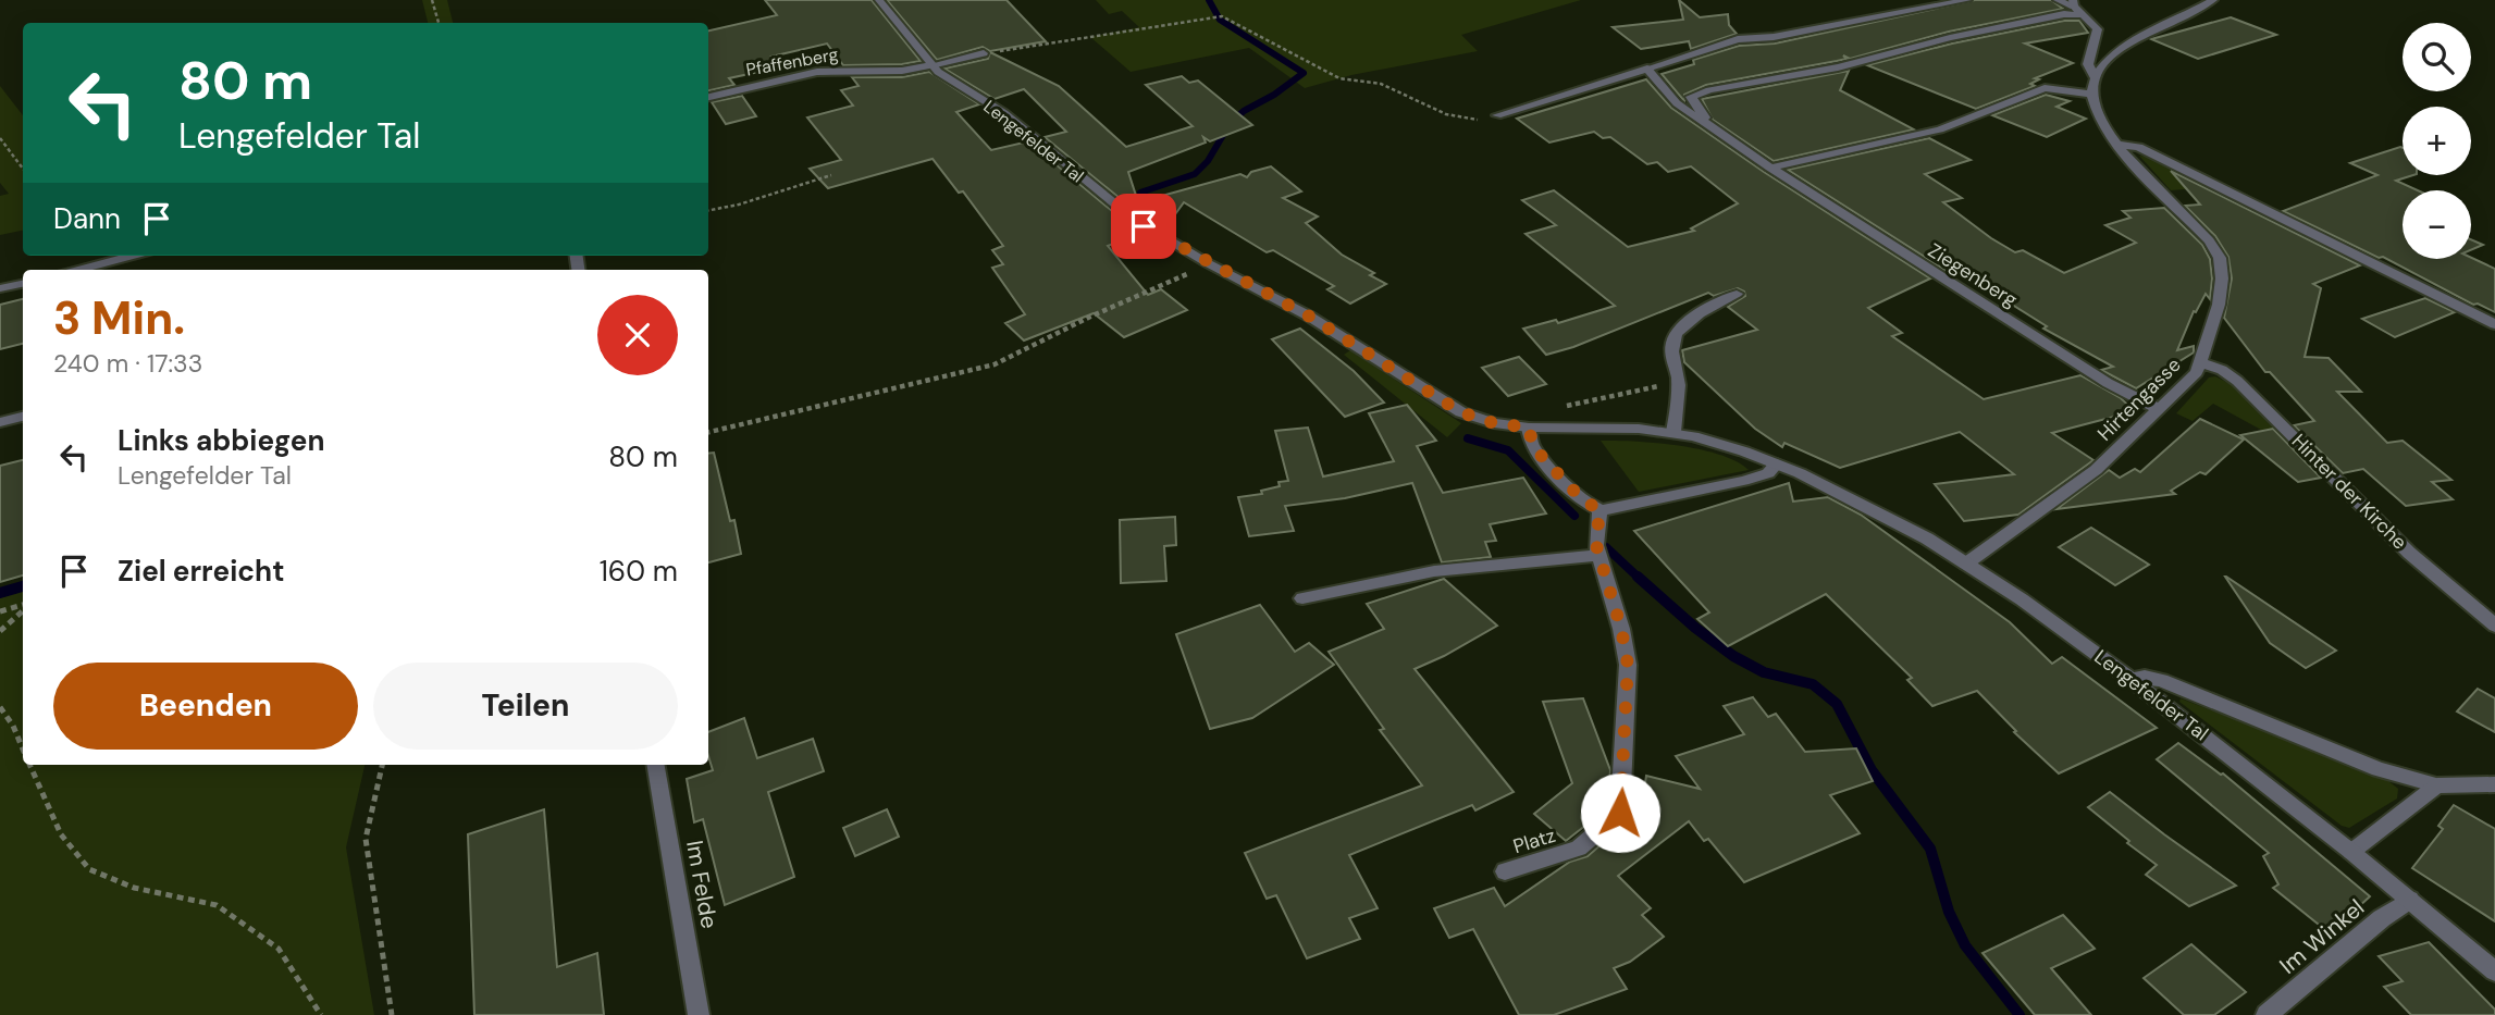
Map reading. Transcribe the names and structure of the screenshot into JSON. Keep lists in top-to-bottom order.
{
  "streets": {
    "street": [
      "Pfaffenberg",
      "Lengefelder Tal",
      "Ziegenberg",
      "Hirtengasse",
      "Hinter der Kirche",
      "Platz",
      "Im Felde",
      "Im Winkel"
    ]
  },
  "crossings": [
    ["Pfaffenberg", "Lengefelder Tal"],
    ["Lengefelder Tal", "Hirtengasse"],
    ["Lengefelder Tal", "Im Winkel"],
    ["Ziegenberg", "Hirtengasse"],
    ["Hirtengasse", "Hinter der Kirche"]
  ],
  "page": {
    "map_buttons": ["+", "−"],
    "turn": ["80 m", "Lengefelder Tal"],
    "then": "Dann",
    "heading": ["3 Min.", "240 m · 17:33"],
    "list": [
      {
        "name": "Links abbiegen",
        "note": "Lengefelder Tal",
        "value": "80 m"
      },
      {
        "name": "Ziel erreicht",
        "value": "160 m"
      }
    ],
    "buttons": ["Beenden", "Teilen"]
  }
}
